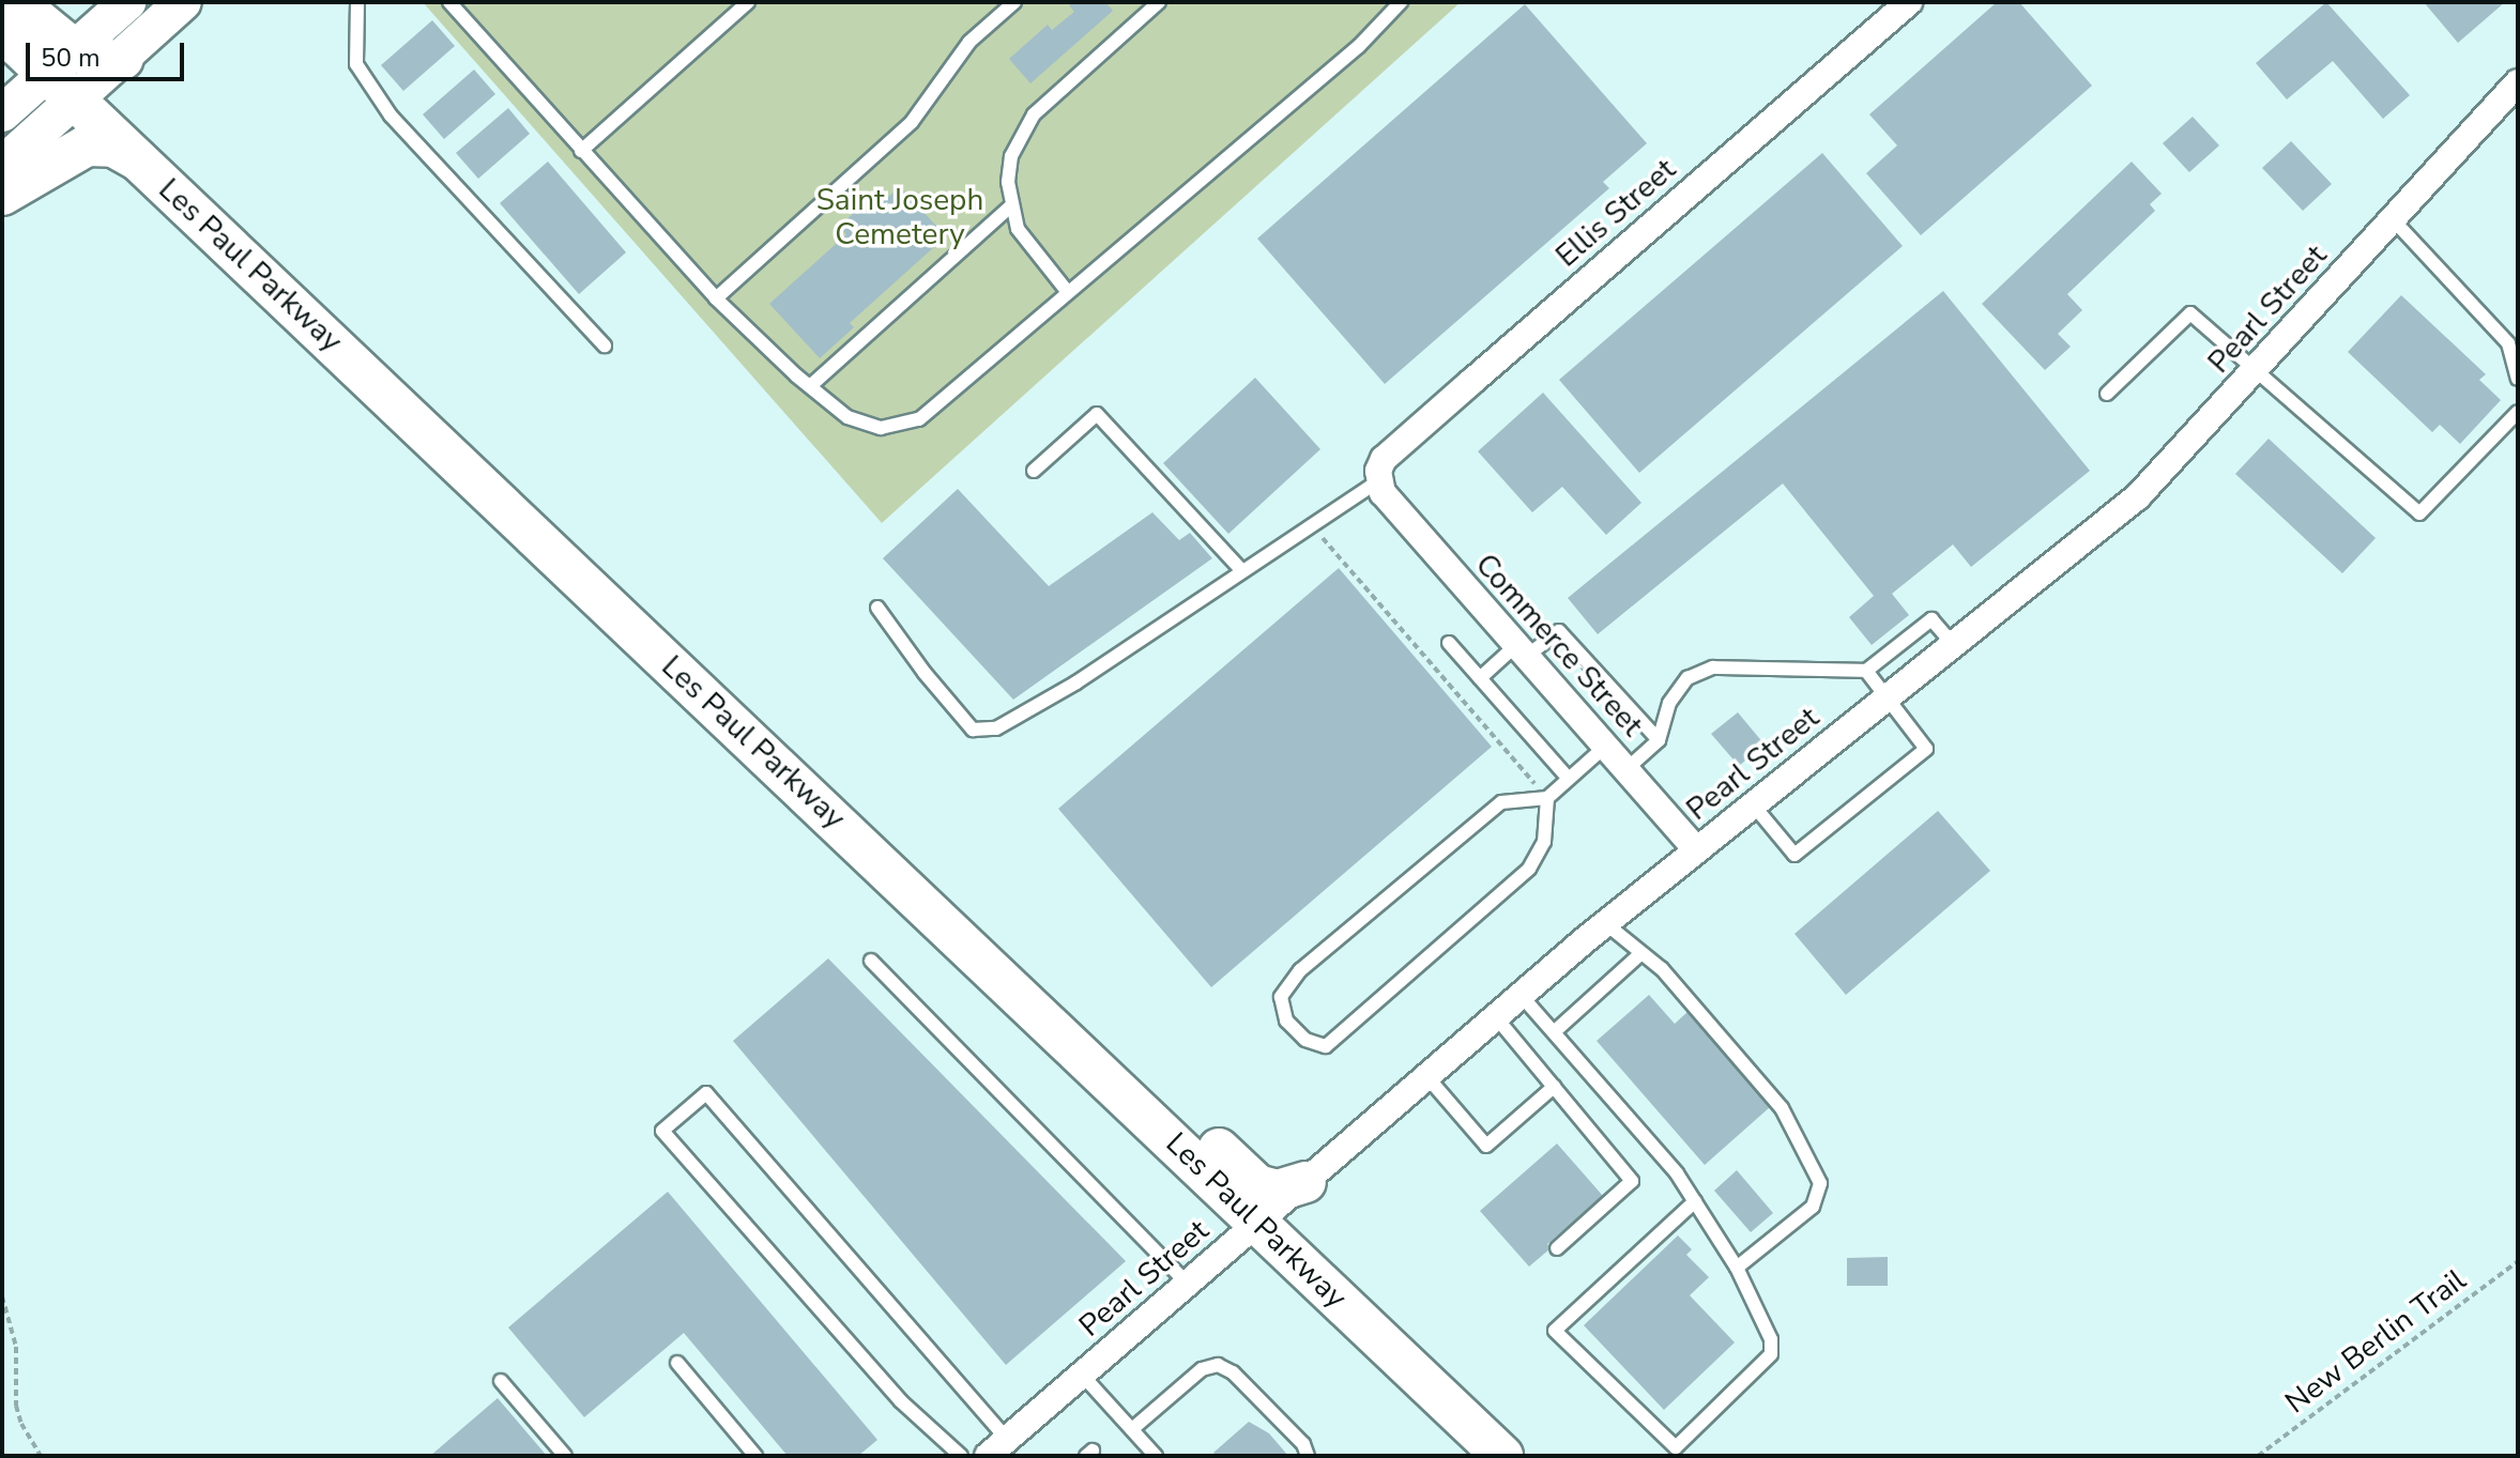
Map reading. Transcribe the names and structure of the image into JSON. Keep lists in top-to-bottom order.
{
  "streets": {
    "main road": ["Les Paul Parkway"],
    "street": ["Ellis Street", "Pearl Street", "Commerce Street"],
    "path": ["New Berlin Trail"]
  },
  "crossings": [
    ["Ellis Street", "Commerce Street"],
    ["Les Paul Parkway", "Pearl Street"],
    ["Pearl Street", "Commerce Street"]
  ],
  "parks": ["Saint Joseph Cemetery"],
  "scale_bar": "50 m"
}
